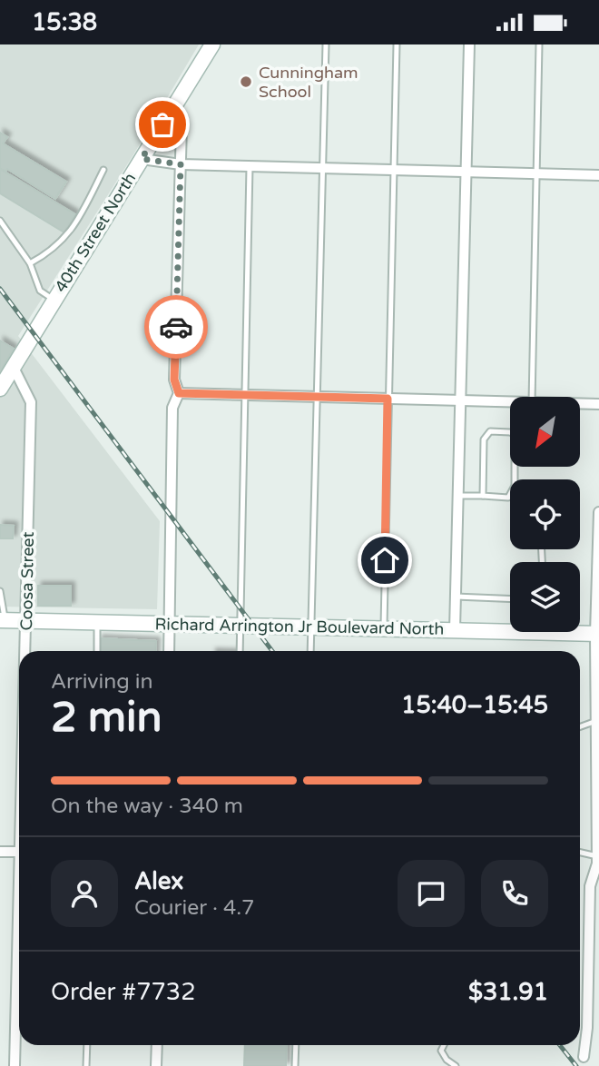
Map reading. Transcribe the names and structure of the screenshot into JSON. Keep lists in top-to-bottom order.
{
  "streets": {
    "street": ["40th Street North", "Coosa Street", "Richard Arrington Jr Boulevard North"]
  },
  "crossings": [
    ["40th Street North", "Coosa Street"],
    ["Coosa Street", "Richard Arrington Jr Boulevard North"]
  ],
  "places": ["Cunningham School"],
  "north": "bottom left",
  "page": {
    "status": "15:38",
    "heading": ["2 min", "Arriving in", "15:40–15:45"],
    "panel": [
      "Alex",
      "Courier · 4.7",
      "Order #7732",
      "$31.91"
    ],
    "bar": "On the way · 340 m"
  }
}
